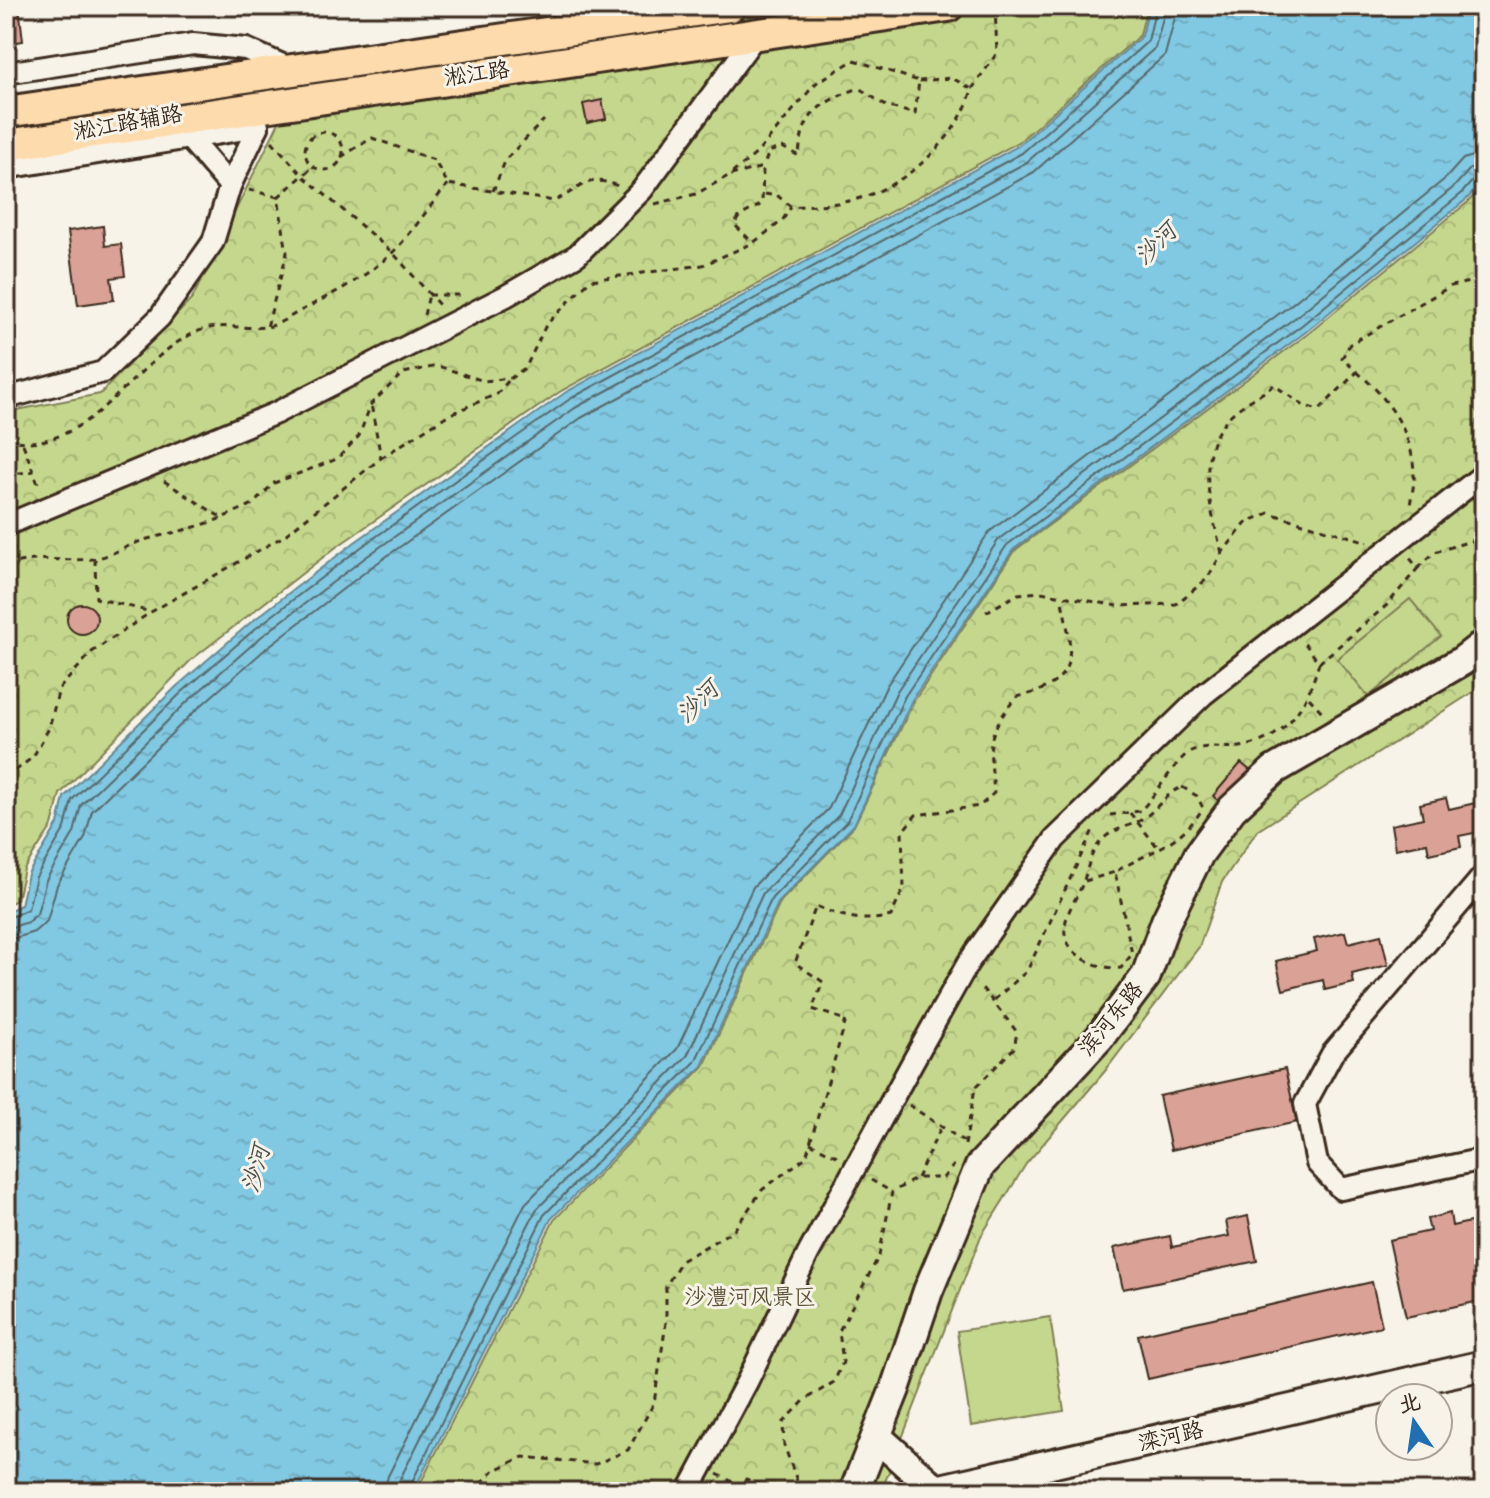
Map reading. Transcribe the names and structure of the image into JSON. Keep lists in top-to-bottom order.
{
  "streets": {
    "main road": ["淞江路"],
    "street": ["淞江路辅路", "滨河东路", "滦河路"]
  },
  "crossings": [
    ["淞江路", "淞江路辅路"],
    ["滨河东路", "滦河路"]
  ],
  "water": ["沙河"],
  "parks": ["沙澧河风景区"],
  "north": "top"
}
